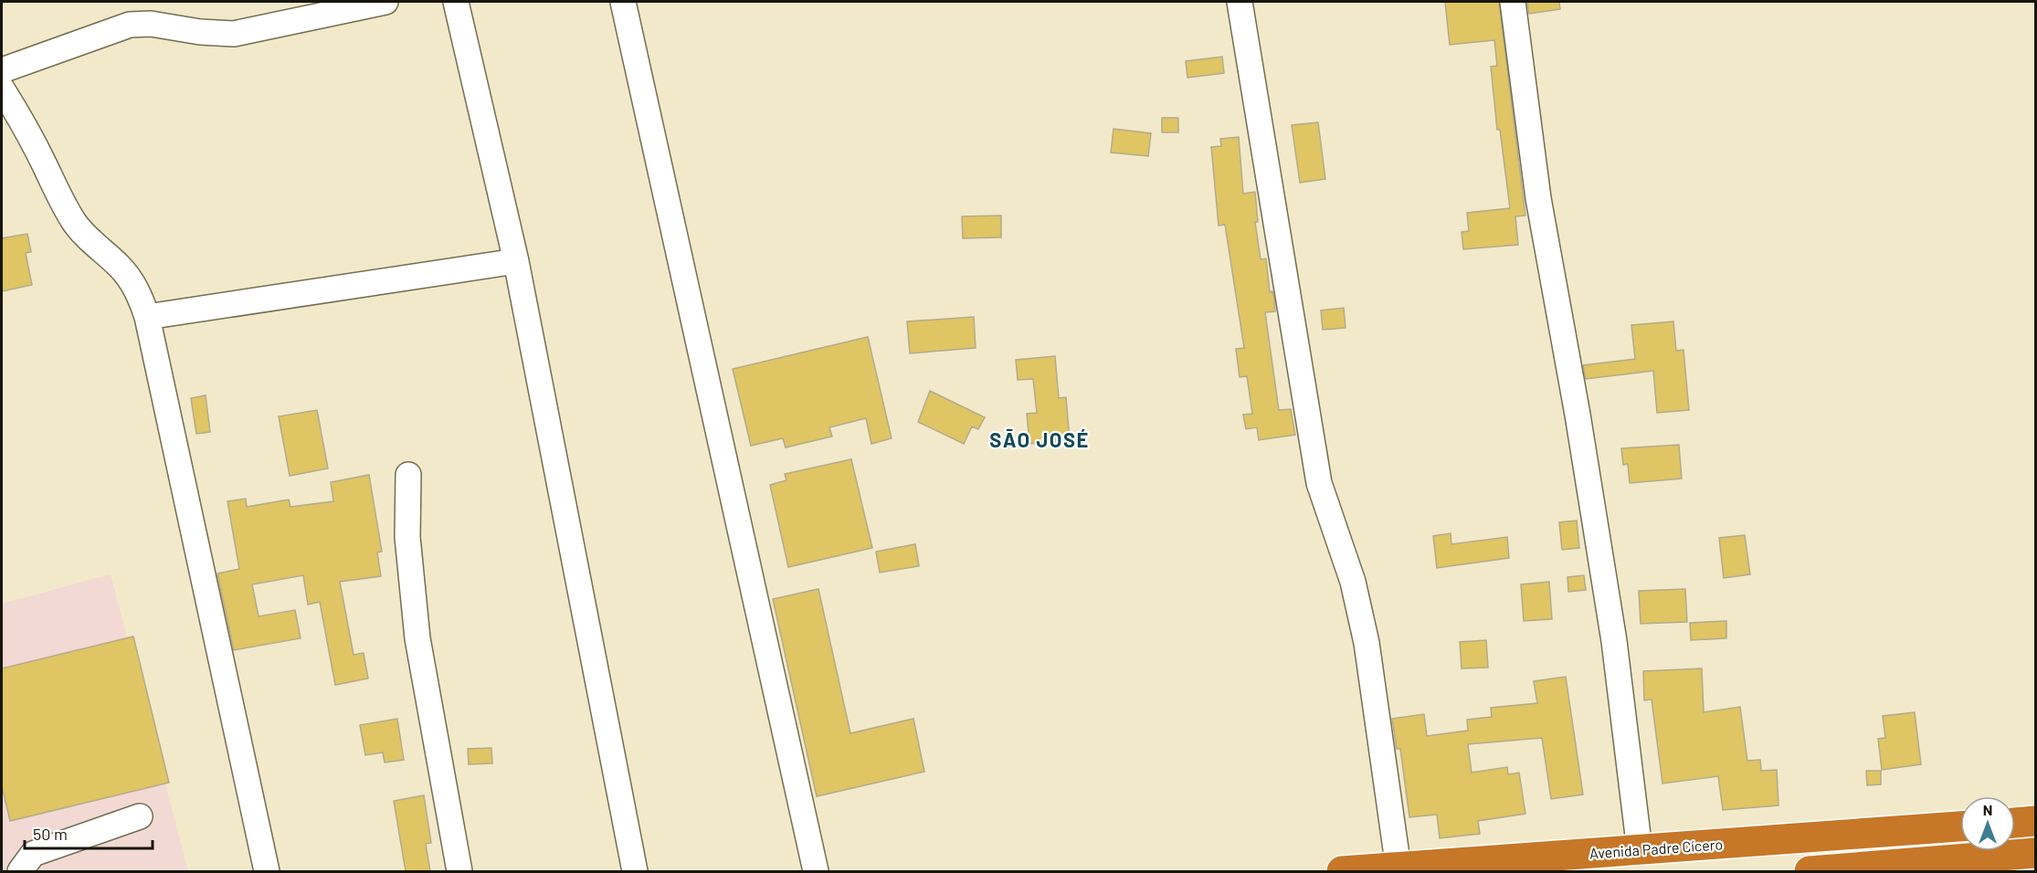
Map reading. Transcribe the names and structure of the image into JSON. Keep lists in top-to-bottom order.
{
  "streets": {
    "highway": ["Avenida Padre Cícero"]
  },
  "districts": ["SÃO JOSÉ"],
  "scale_bar": "50 m",
  "north": "top"
}
